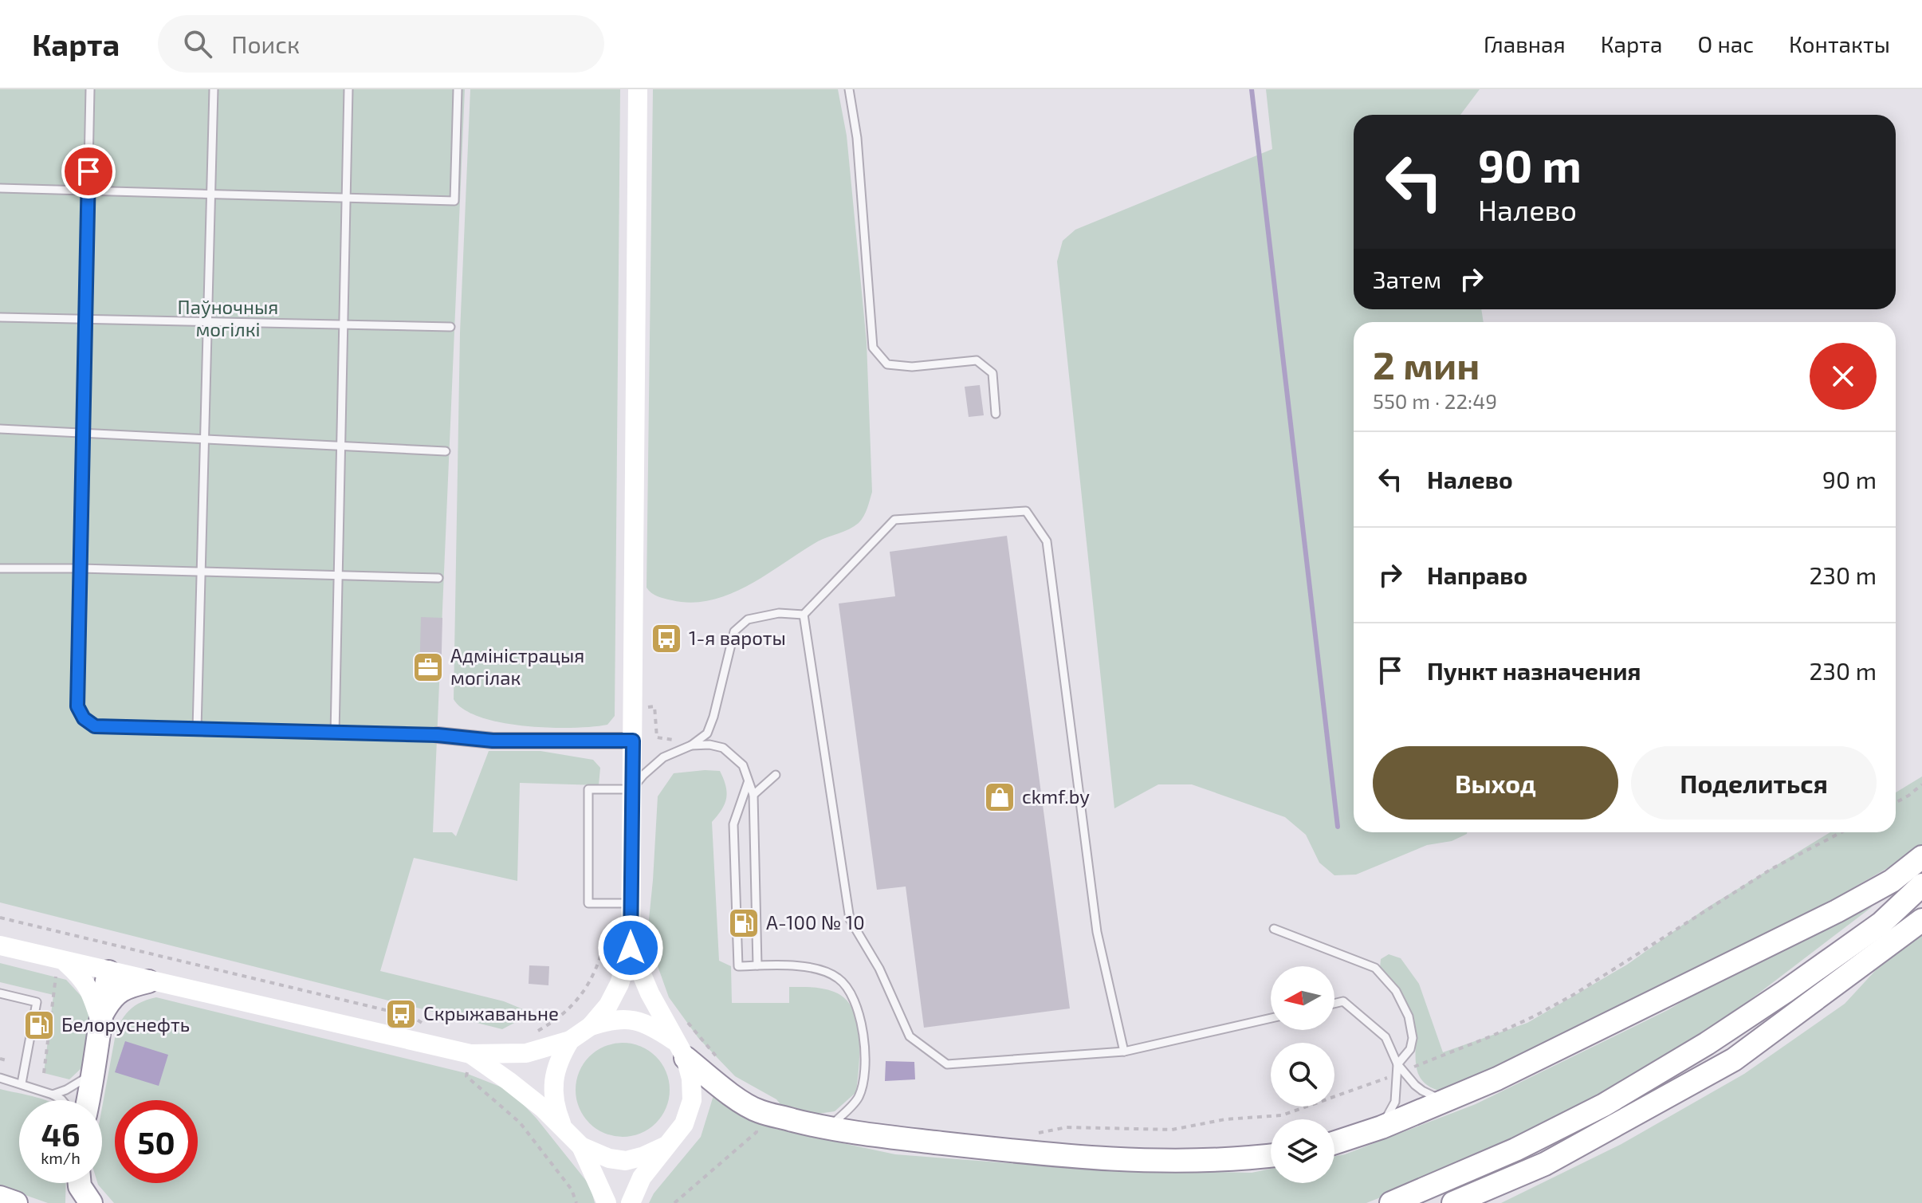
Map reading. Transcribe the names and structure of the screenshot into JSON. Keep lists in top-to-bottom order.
{
  "parks": ["Паўночныя могілкі"],
  "places": {
    "bus stop": ["1-я вароты", "Скрыжаваньне"],
    "office": ["Адміністрацыя могілак"],
    "shop": ["ckmf.by"],
    "fuel station": ["А-100 № 10", "Белоруснефть"]
  },
  "north": "left",
  "page": {
    "header": "Карта",
    "search": "Поиск",
    "nav": [
      "Главная",
      "Карта",
      "О нас",
      "Контакты"
    ],
    "turn": ["90 m", "Налево"],
    "then": "Затем",
    "heading": ["2 мин", "550 m · 22:49"],
    "list": [
      {
        "name": "Налево",
        "value": "90 m"
      },
      {
        "name": "Направо",
        "value": "230 m"
      },
      {
        "name": "Пункт назначения",
        "value": "230 m"
      }
    ],
    "buttons": ["Выход", "Поделиться"],
    "speed": "46 km/h",
    "limit": "50"
  }
}
